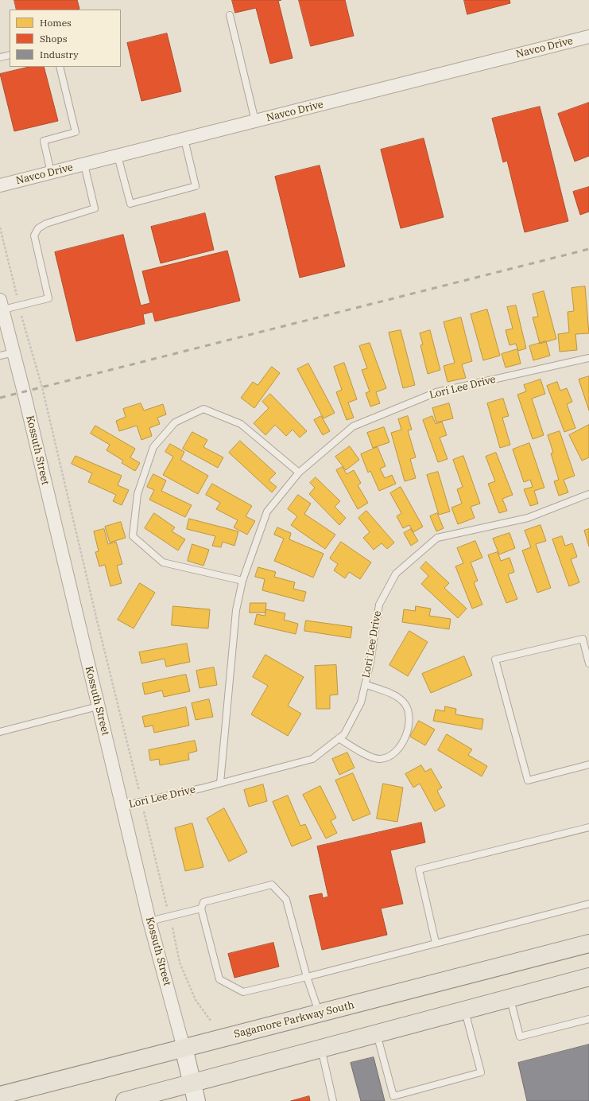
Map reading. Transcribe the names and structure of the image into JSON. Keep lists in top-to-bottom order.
{
  "streets": {
    "main road": ["Sagamore Parkway South"],
    "street": ["Navco Drive", "Kossuth Street"],
    "lane": ["Lori Lee Drive"]
  },
  "crossings": [
    ["Lori Lee Drive", "Kossuth Street"],
    ["Kossuth Street", "Sagamore Parkway South"]
  ],
  "legend": ["Homes", "Shops", "Industry"]
}
